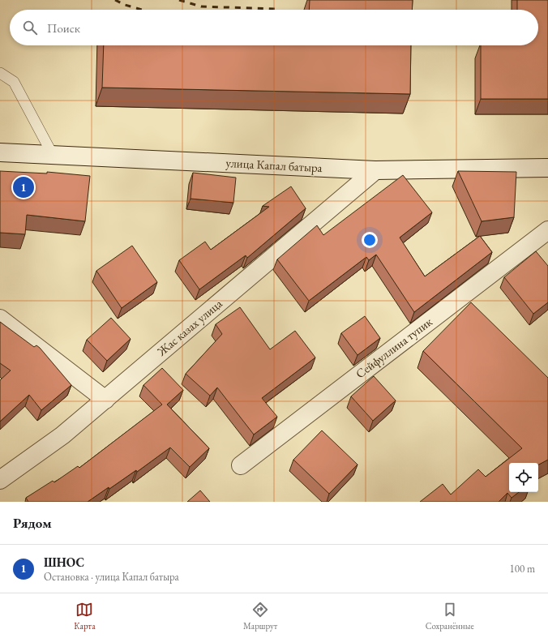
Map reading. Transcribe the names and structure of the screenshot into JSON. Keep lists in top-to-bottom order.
{
  "streets": {
    "street": ["улица Капал батыра", "Жас казах улица", "Сейфуллина тупик"]
  },
  "crossings": [
    ["улица Капал батыра", "Жас казах улица"]
  ],
  "page": {
    "search": "Поиск",
    "pins": "1",
    "heading": "Рядом",
    "list": [
      {
        "mark": "1",
        "name": "ШНОС",
        "note": "Остановка · улица Капал батыра",
        "value": "100 m"
      }
    ],
    "nav": ["Карта", "Маршрут", "Сохранённые"]
  }
}
